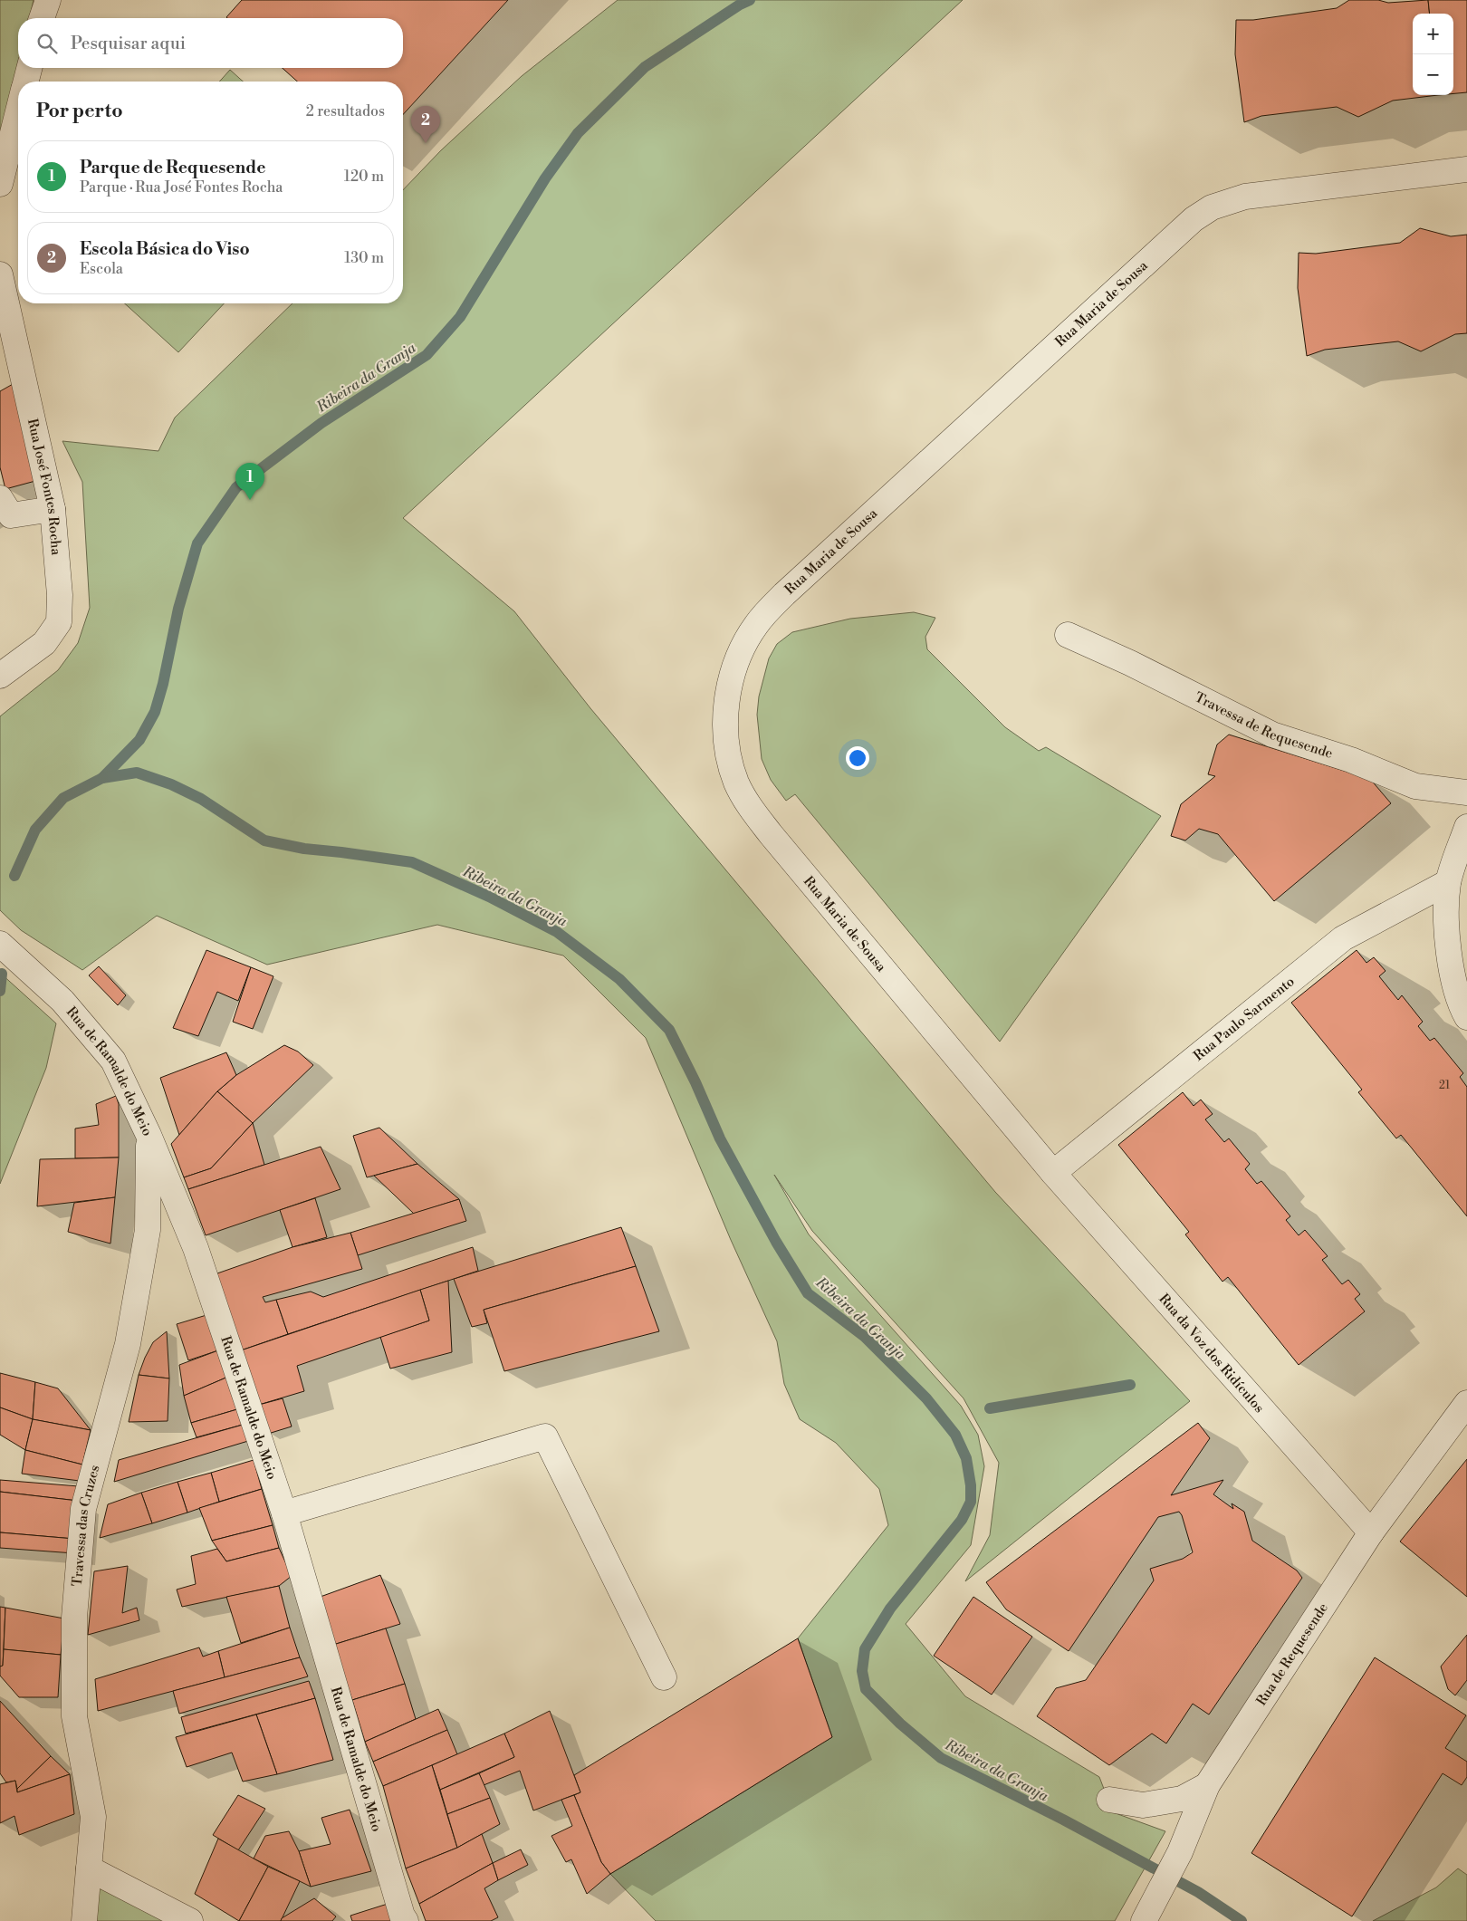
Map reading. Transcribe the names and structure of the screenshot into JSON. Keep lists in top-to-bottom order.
{
  "streets": {
    "street": [
      "Rua Maria de Sousa",
      "Rua José Fontes Rocha",
      "Travessa de Requesende",
      "Rua Paulo Sarmento",
      "Rua de Ramalde do Meio",
      "Rua da Voz dos Ridículos",
      "Travessa das Cruzes",
      "Rua de Requesende"
    ]
  },
  "crossings": [
    ["Rua Maria de Sousa", "Rua Paulo Sarmento"],
    ["Rua Maria de Sousa", "Rua da Voz dos Ridículos"],
    ["Rua Paulo Sarmento", "Rua da Voz dos Ridículos"],
    ["Rua de Ramalde do Meio", "Travessa das Cruzes"],
    ["Rua da Voz dos Ridículos", "Rua de Requesende"]
  ],
  "water": ["Ribeira da Granja"],
  "house_numbers": ["21"],
  "page": {
    "map_buttons": ["+", "−"],
    "search": "Pesquisar aqui",
    "heading": ["Por perto", "2 resultados"],
    "pins": ["2", "1"],
    "list": [
      {
        "mark": "1",
        "name": "Parque de Requesende",
        "note": "Parque · Rua José Fontes Rocha",
        "value": "120 m"
      },
      {
        "mark": "2",
        "name": "Escola Básica do Viso",
        "note": "Escola",
        "value": "130 m"
      }
    ]
  }
}
